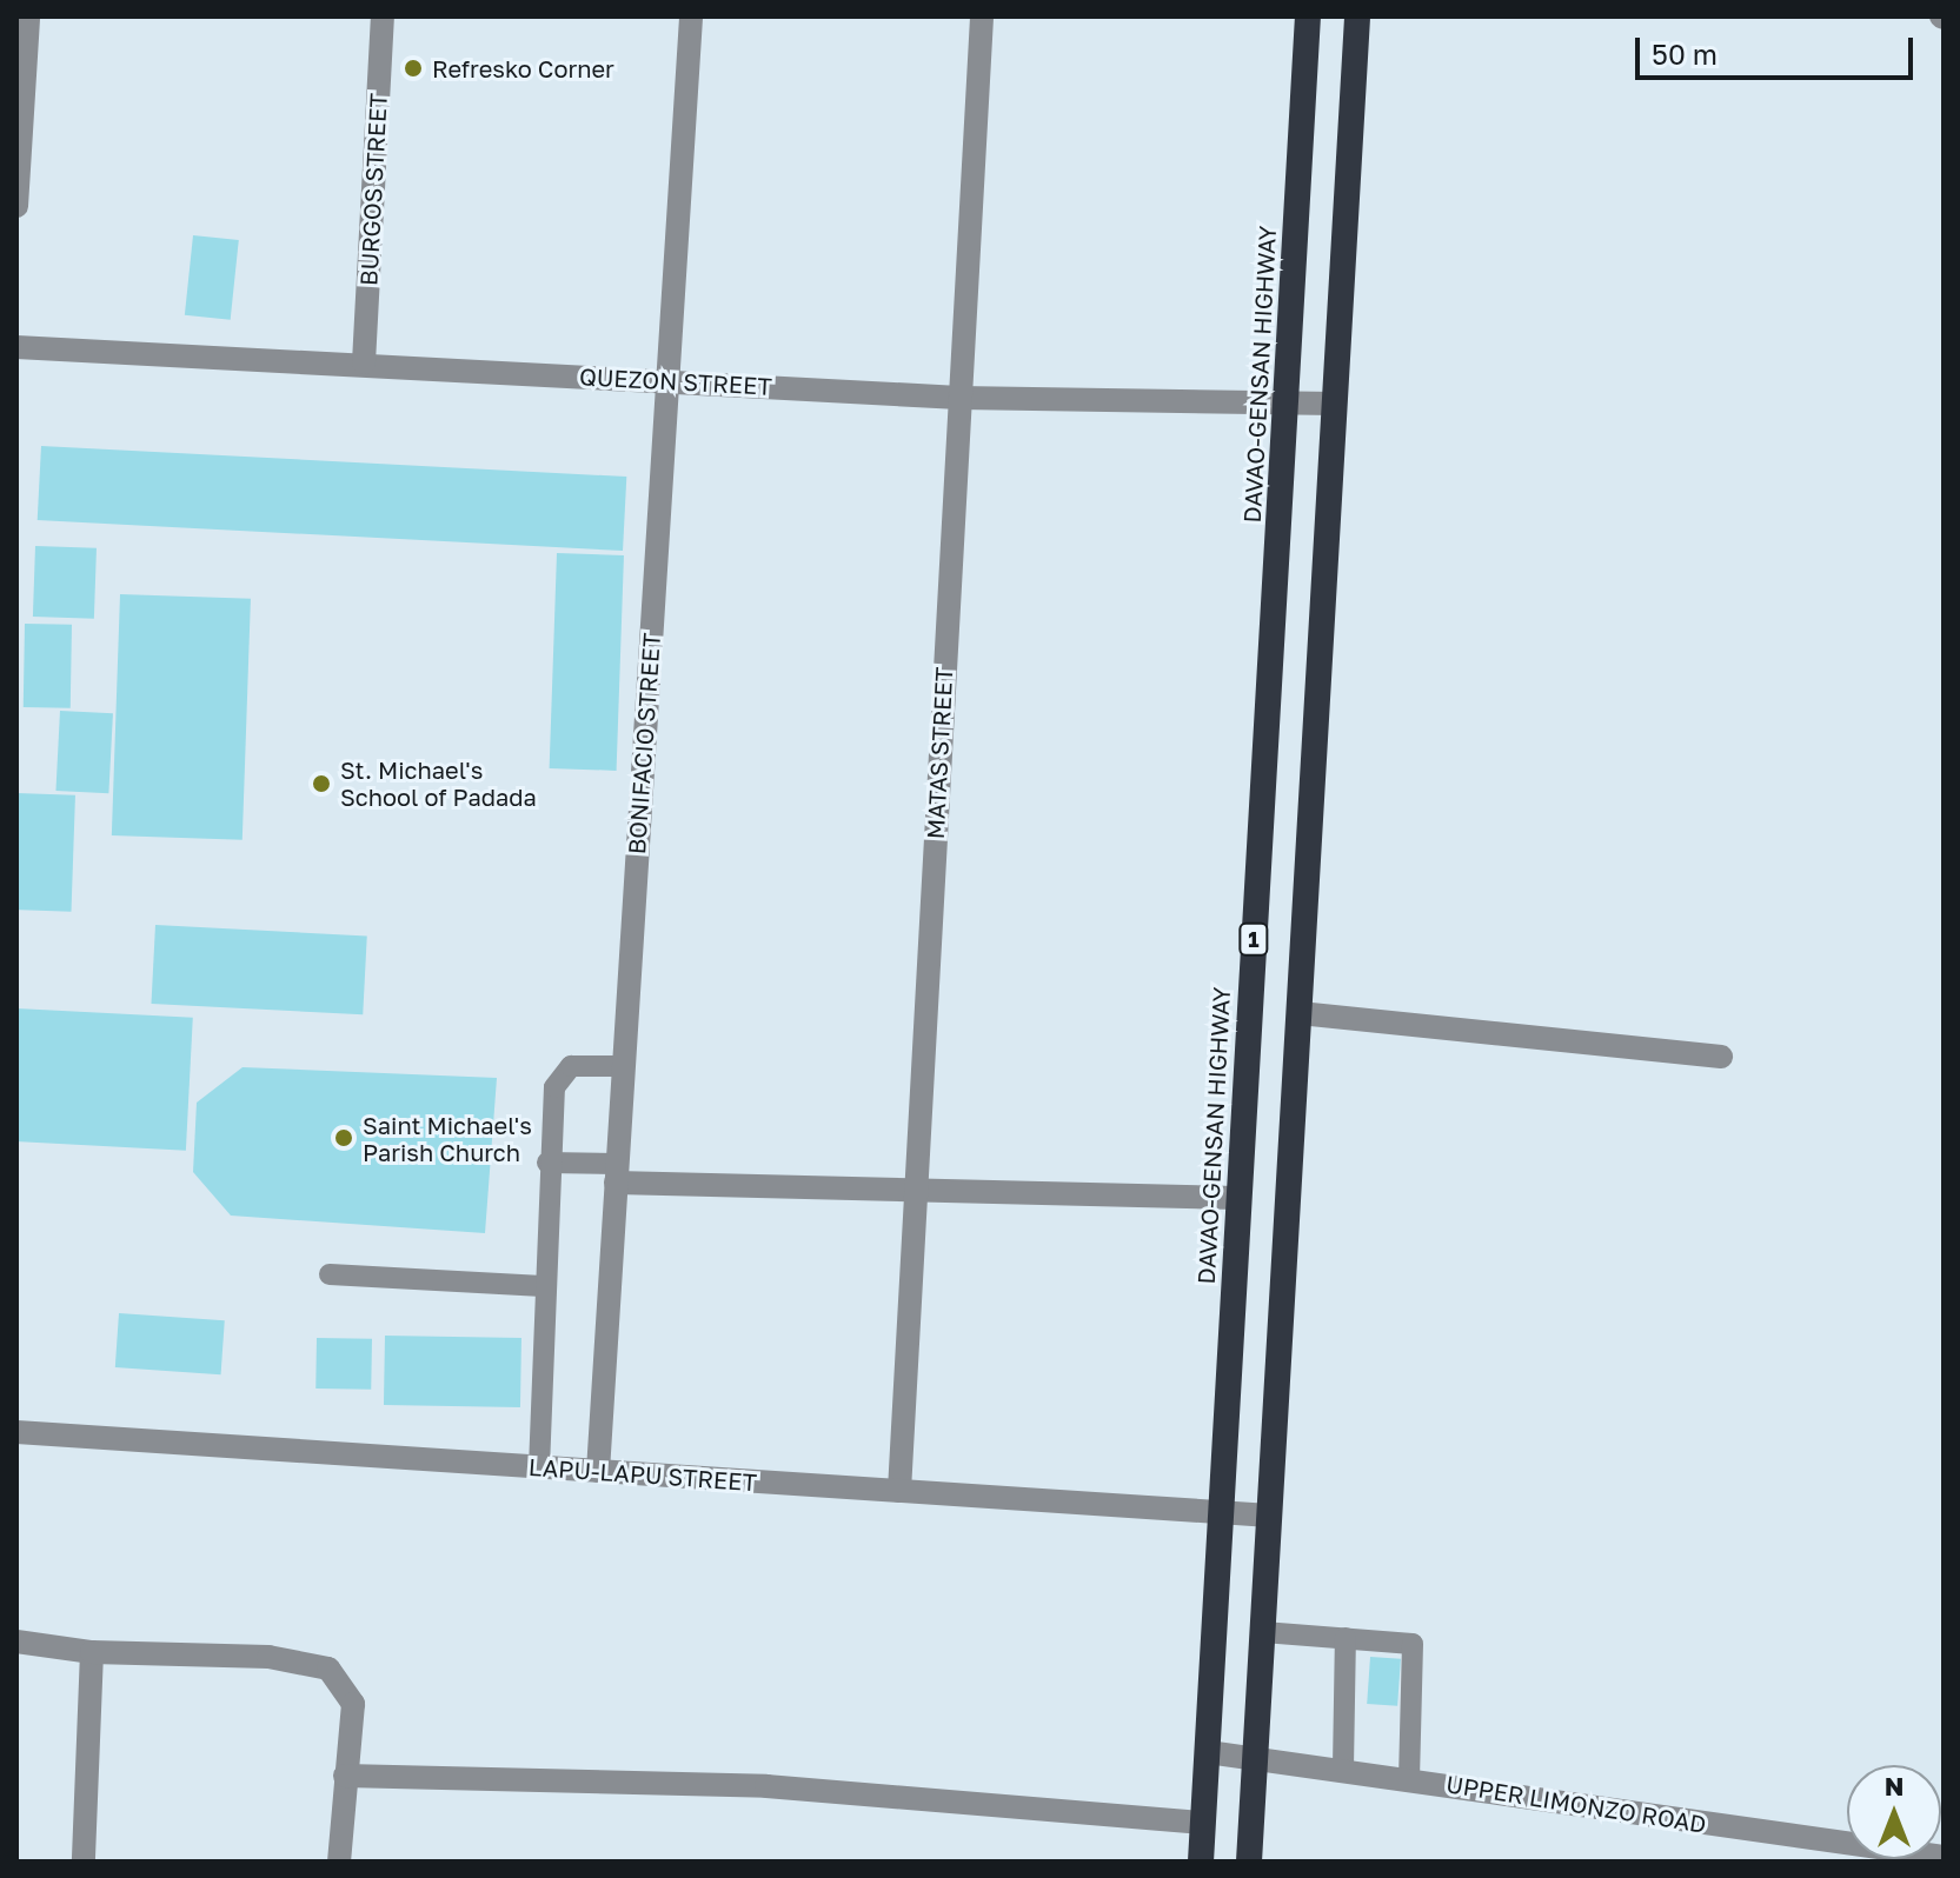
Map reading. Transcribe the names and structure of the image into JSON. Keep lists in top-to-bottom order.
{
  "streets": {
    "highway": ["DAVAO-GENSAN HIGHWAY", "1"],
    "street": [
      "BURGOS STREET",
      "QUEZON STREET",
      "BONIFACIO STREET",
      "MATAS STREET",
      "LAPU-LAPU STREET",
      "UPPER LIMONZO ROAD"
    ]
  },
  "crossings": [
    ["BURGOS STREET", "QUEZON STREET"],
    ["DAVAO-GENSAN HIGHWAY", "QUEZON STREET"],
    ["DAVAO-GENSAN HIGHWAY", "LAPU-LAPU STREET"],
    ["DAVAO-GENSAN HIGHWAY", "UPPER LIMONZO ROAD"],
    ["QUEZON STREET", "BONIFACIO STREET"],
    ["QUEZON STREET", "MATAS STREET"],
    ["QUEZON STREET", "1"],
    ["BONIFACIO STREET", "LAPU-LAPU STREET"],
    ["MATAS STREET", "LAPU-LAPU STREET"],
    ["1", "LAPU-LAPU STREET"],
    ["1", "UPPER LIMONZO ROAD"]
  ],
  "places": ["Refresko Corner", "St. Michael's School of Padada", "Saint Michael's Parish Church"],
  "scale_bar": "50 m",
  "north": "top"
}
